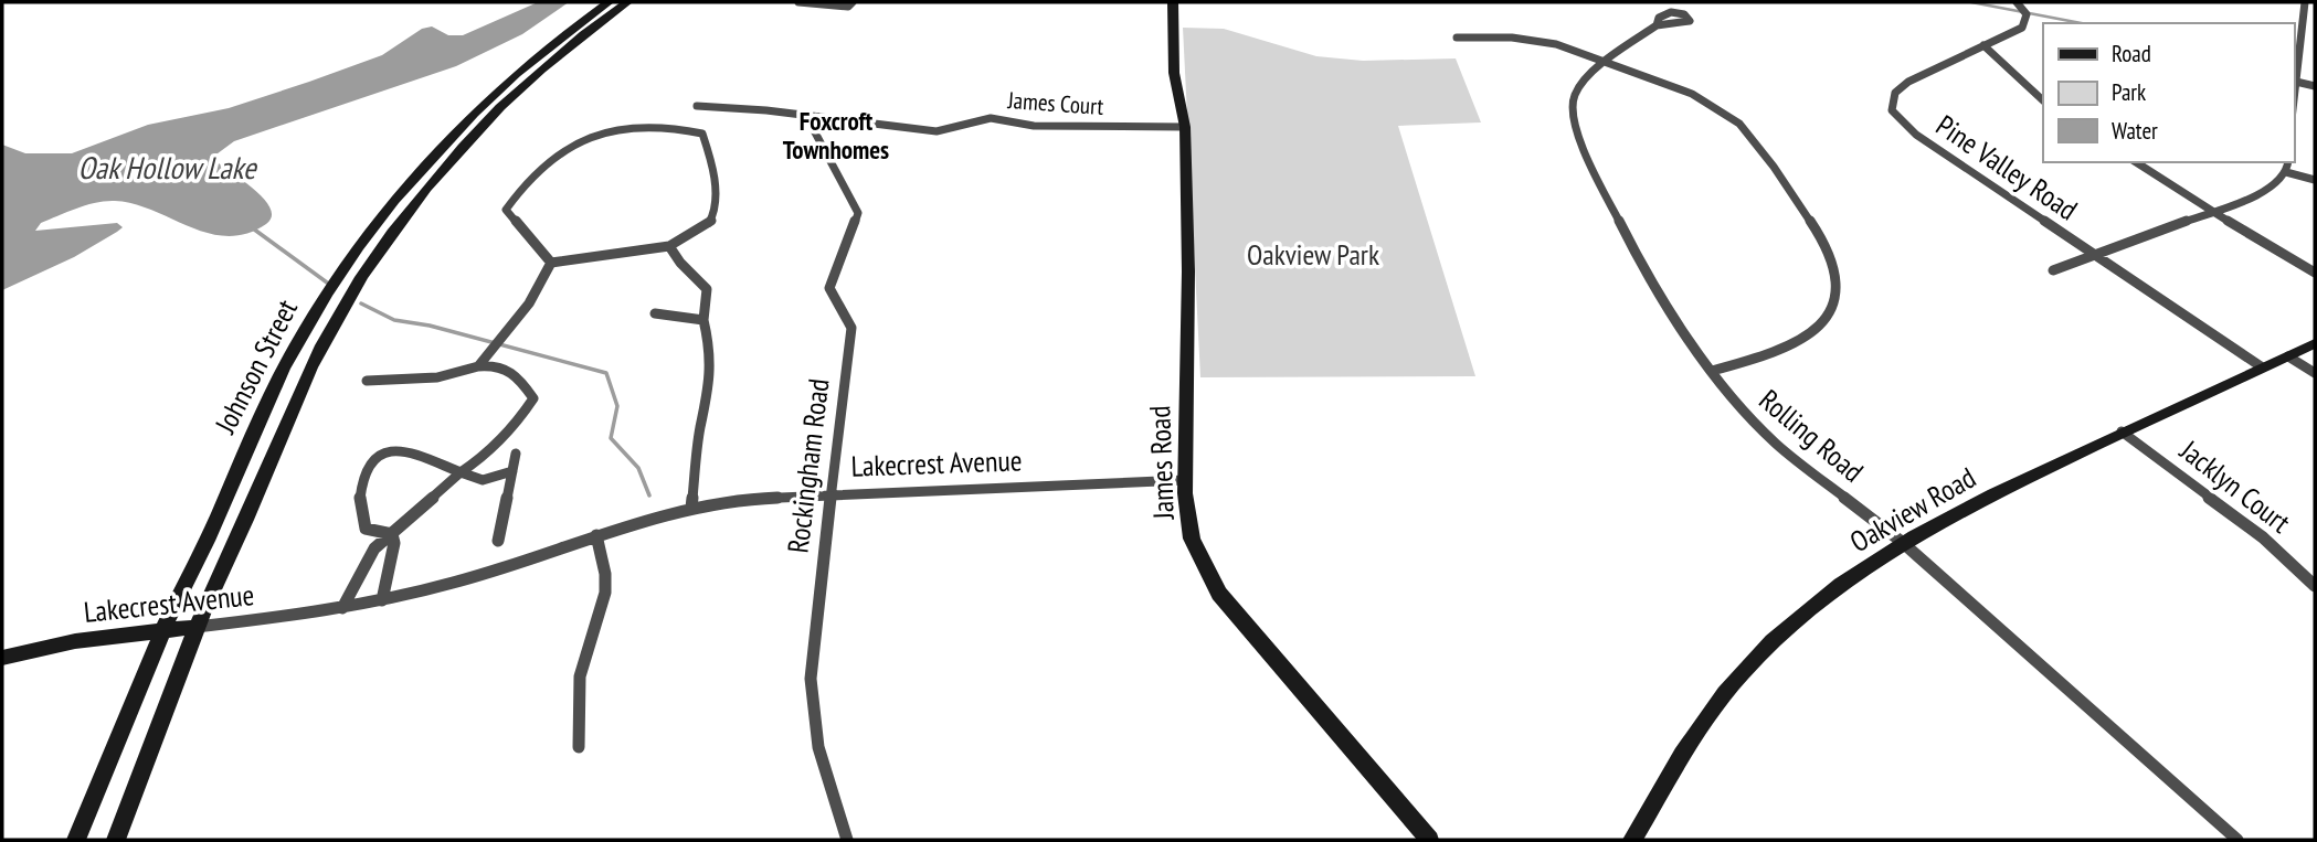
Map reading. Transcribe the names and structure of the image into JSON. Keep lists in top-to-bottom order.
{
  "streets": {
    "main road": [
      "Johnson Street",
      "James Road",
      "Lakecrest Avenue",
      "Oakview Road"
    ],
    "street": [
      "James Court",
      "Pine Valley Road",
      "Rolling Road",
      "Rockingham Road",
      "Jacklyn Court"
    ]
  },
  "crossings": [
    ["James Court", "James Road"],
    ["James Court", "Rockingham Road"],
    ["Pine Valley Road", "Oakview Road"],
    ["Johnson Street", "Lakecrest Avenue"],
    ["Rolling Road", "Oakview Road"],
    ["James Road", "Lakecrest Avenue"],
    ["Lakecrest Avenue", "Rockingham Road"],
    ["Jacklyn Court", "Oakview Road"]
  ],
  "districts": ["Foxcroft Townhomes"],
  "water": ["Oak Hollow Lake"],
  "parks": ["Oakview Park"],
  "legend": ["Road", "Park", "Water"]
}
